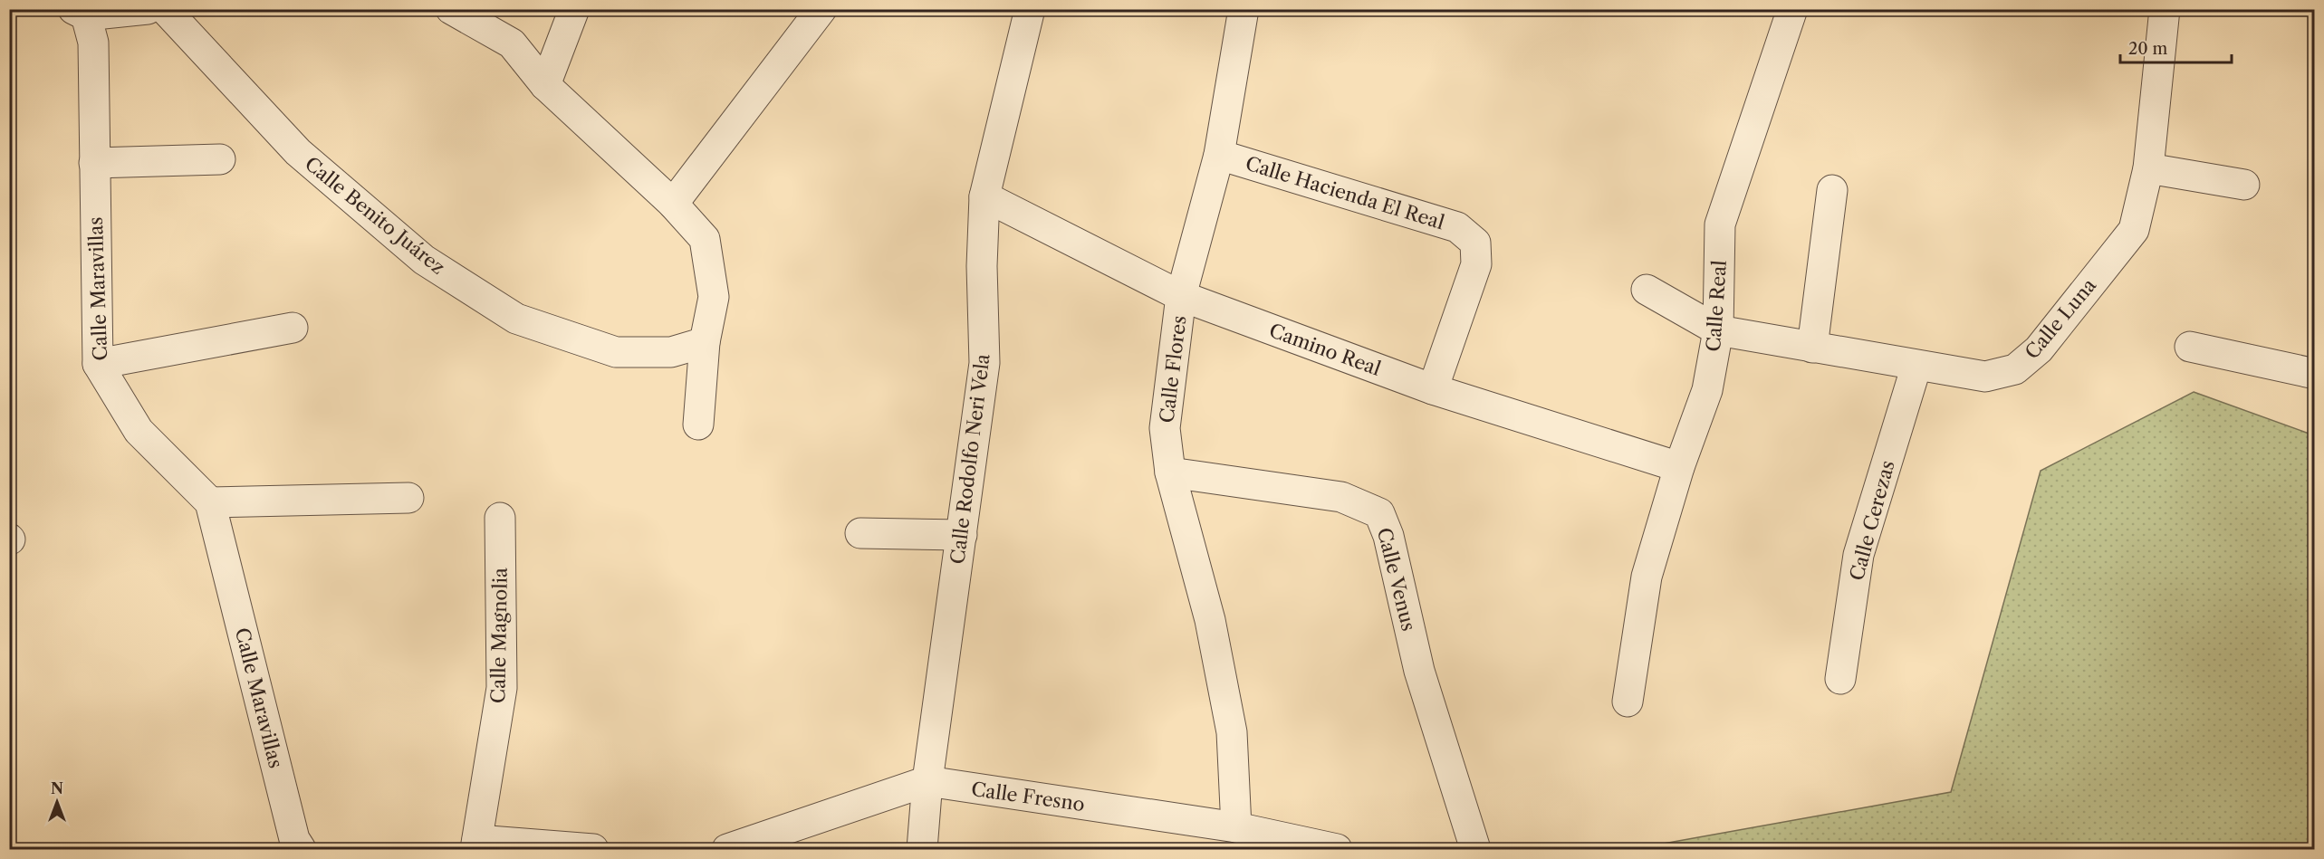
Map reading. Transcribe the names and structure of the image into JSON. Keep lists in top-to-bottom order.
{
  "streets": {
    "street": [
      "Calle Hacienda El Real",
      "Calle Benito Juárez",
      "Calle Maravillas",
      "Calle Real",
      "Calle Luna",
      "Camino Real",
      "Calle Flores",
      "Calle Rodolfo Neri Vela",
      "Calle Cerezas",
      "Calle Venus",
      "Calle Magnolia",
      "Calle Fresno"
    ]
  },
  "crossings": [
    ["Calle Hacienda El Real", "Camino Real"],
    ["Calle Hacienda El Real", "Calle Flores"],
    ["Calle Real", "Calle Luna"],
    ["Calle Real", "Camino Real"],
    ["Calle Luna", "Calle Cerezas"],
    ["Camino Real", "Calle Flores"],
    ["Camino Real", "Calle Rodolfo Neri Vela"],
    ["Calle Flores", "Calle Venus"],
    ["Calle Flores", "Calle Fresno"],
    ["Calle Rodolfo Neri Vela", "Calle Fresno"]
  ],
  "scale_bar": "20 m",
  "north": "top"
}
